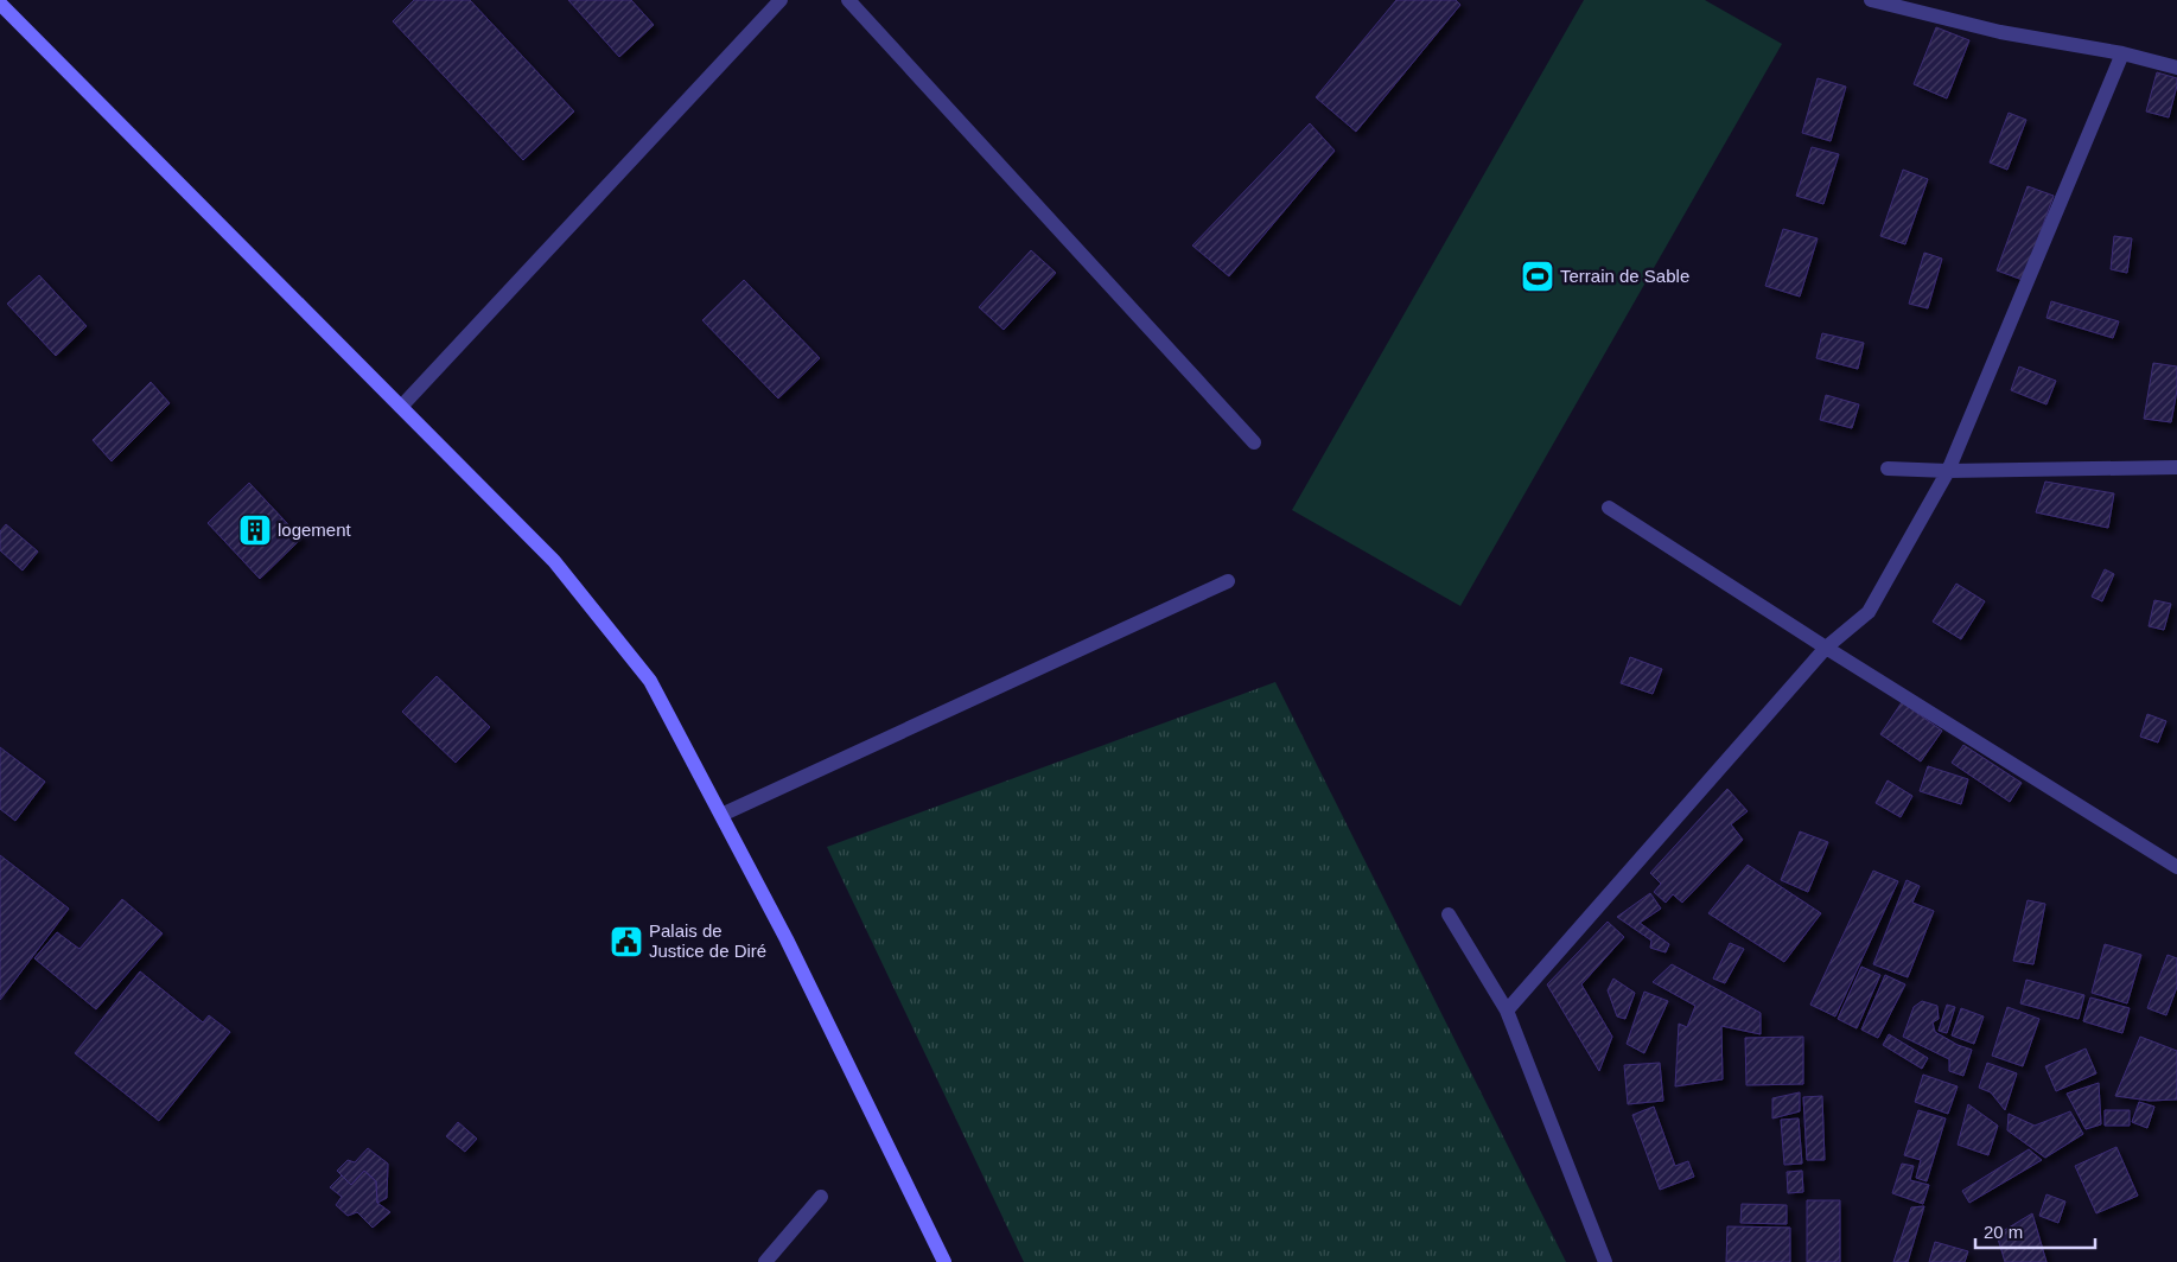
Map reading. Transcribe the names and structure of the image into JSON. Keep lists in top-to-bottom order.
{
  "places": {
    "sports": ["Terrain de Sable"],
    "building": ["logement"],
    "public building": ["Palais de Justice de Diré"]
  },
  "scale_bar": "20 m"
}
